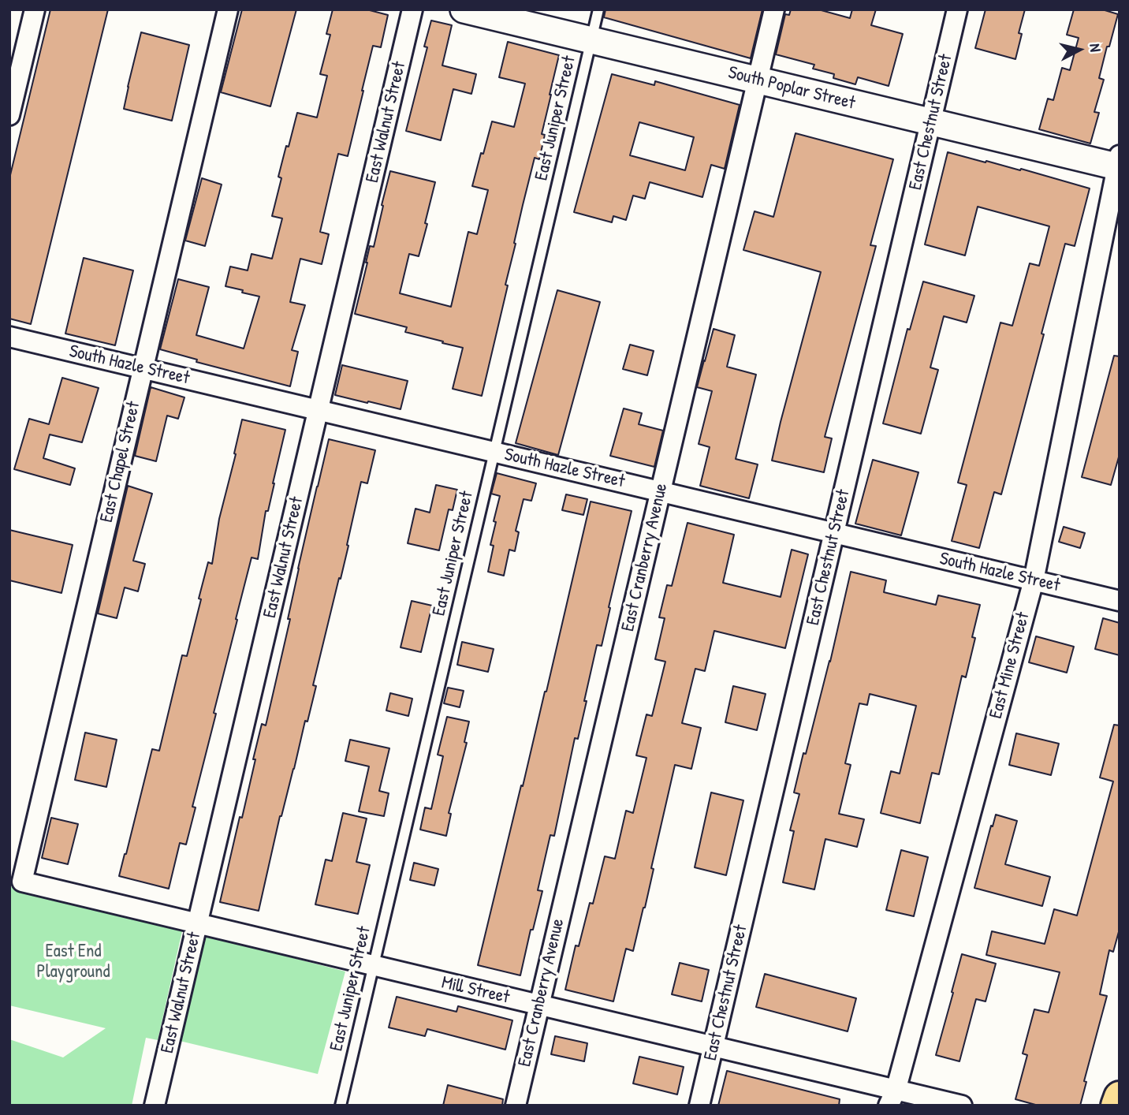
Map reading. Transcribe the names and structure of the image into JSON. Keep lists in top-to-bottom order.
{
  "streets": {
    "main road": ["South Poplar Street"],
    "street": [
      "East Walnut Street",
      "East Chestnut Street",
      "South Hazle Street",
      "East Chapel Street",
      "East Cranberry Avenue",
      "East Mine Street",
      "Mill Street"
    ],
    "lane": ["East Juniper Street"]
  },
  "crossings": [
    ["South Poplar Street", "East Juniper Street"],
    ["South Poplar Street", "East Chestnut Street"],
    ["South Poplar Street", "East Cranberry Avenue"],
    ["South Poplar Street", "East Mine Street"],
    ["East Juniper Street", "South Hazle Street"],
    ["East Juniper Street", "Mill Street"],
    ["East Walnut Street", "South Hazle Street"],
    ["East Walnut Street", "Mill Street"],
    ["East Chestnut Street", "South Hazle Street"],
    ["East Chestnut Street", "Mill Street"],
    ["South Hazle Street", "East Chapel Street"],
    ["South Hazle Street", "East Cranberry Avenue"],
    ["South Hazle Street", "East Mine Street"],
    ["East Chapel Street", "Mill Street"],
    ["East Cranberry Avenue", "Mill Street"],
    ["East Mine Street", "Mill Street"]
  ],
  "parks": ["East End Playground"],
  "north": "right"
}
